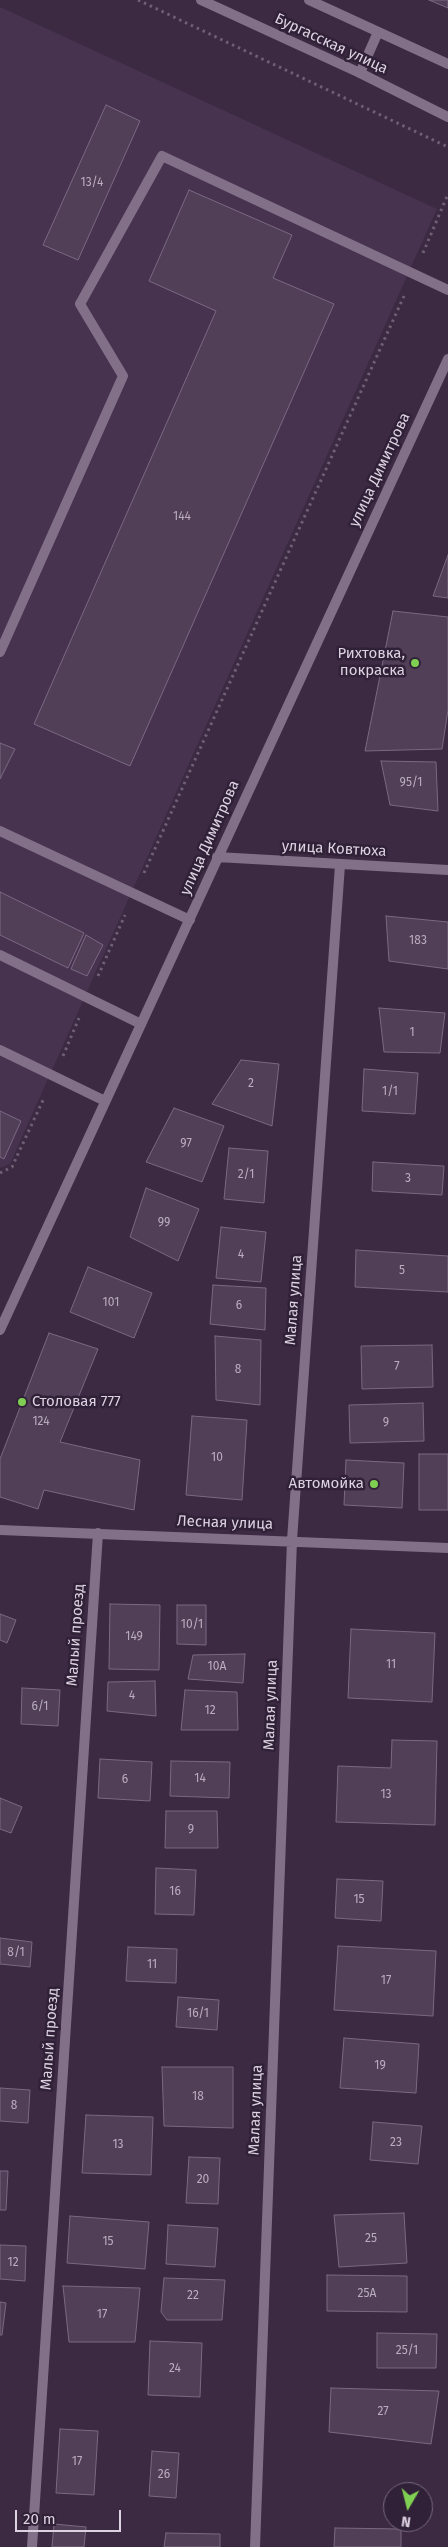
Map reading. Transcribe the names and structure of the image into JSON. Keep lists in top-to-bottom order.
{
  "streets": {
    "street": [
      "Бургасская улица",
      "улица Димитрова",
      "улица Ковтюха",
      "Малая улица",
      "Лесная улица",
      "Малый проезд"
    ]
  },
  "crossings": [
    ["улица Димитрова", "улица Ковтюха"],
    ["улица Ковтюха", "Малая улица"],
    ["Малая улица", "Лесная улица"],
    ["Лесная улица", "Малый проезд"]
  ],
  "places": ["Рихтовка, покраска", "Столовая 777", "Автомойка"],
  "house_numbers": [
    "13/4",
    "144",
    "95/1",
    "183",
    "1",
    "2",
    "1/1",
    "97",
    "2/1",
    "3",
    "99",
    "4",
    "5",
    "101",
    "6",
    "7",
    "8",
    "124",
    "9",
    "10",
    "10/1",
    "149",
    "11",
    "10А",
    "4",
    "6/1",
    "12",
    "14",
    "6",
    "13",
    "9",
    "16",
    "15",
    "8/1",
    "11",
    "17",
    "16/1",
    "19",
    "18",
    "8",
    "23",
    "13",
    "20",
    "25",
    "15",
    "12",
    "25А",
    "22",
    "17",
    "25/1",
    "24",
    "27",
    "17",
    "26"
  ],
  "scale_bar": "20 m",
  "north": "bottom"
}
